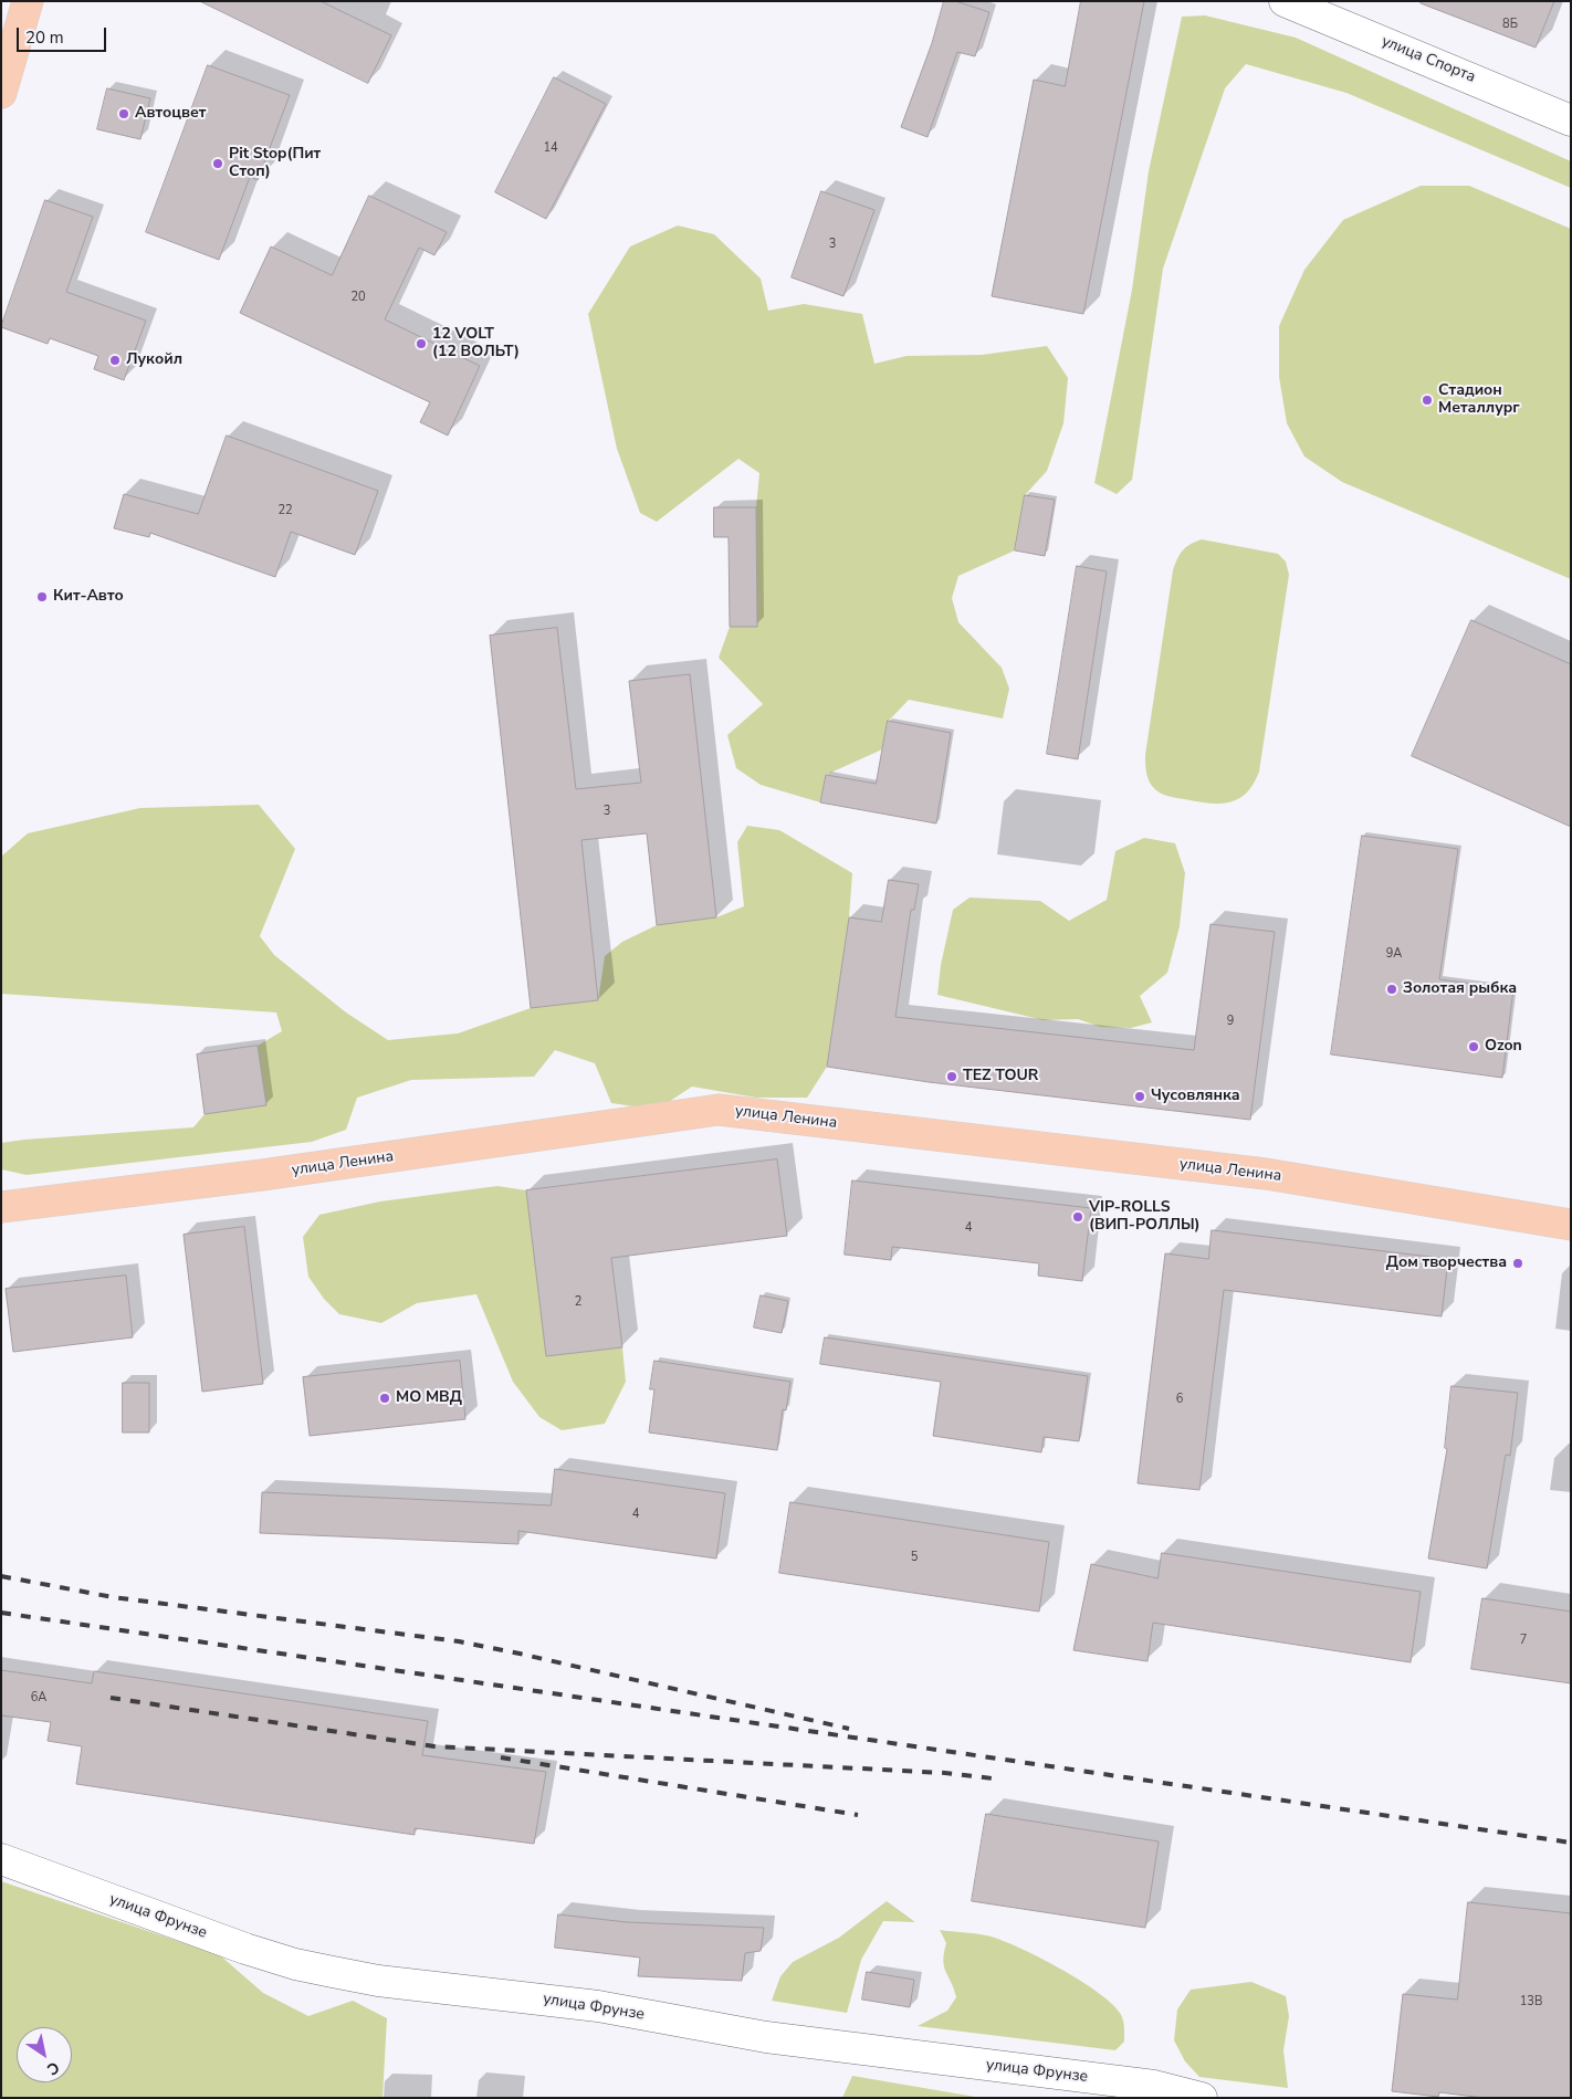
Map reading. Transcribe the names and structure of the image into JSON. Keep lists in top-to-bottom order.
{
  "streets": {
    "main road": ["улица Ленина"],
    "street": ["улица Спорта", "улица Фрунзе"]
  },
  "places": [
    "Автоцвет",
    "Pit Stop(Пит Стоп)",
    "12 VOLT (12 ВОЛЬТ)",
    "Лукойл",
    "Стадион Металлург",
    "Кит-Авто",
    "Золотая рыбка",
    "Ozon",
    "TEZ TOUR",
    "Чусовлянка",
    "VIP-ROLLS (ВИП-РОЛЛЫ)",
    "Дом творчества",
    "МО МВД"
  ],
  "house_numbers": [
    "8Б",
    "14",
    "3",
    "20",
    "22",
    "3",
    "9А",
    "9",
    "4",
    "2",
    "6",
    "4",
    "5",
    "7",
    "6А",
    "13В"
  ],
  "scale_bar": "20 m",
  "north": "bottom right"
}
